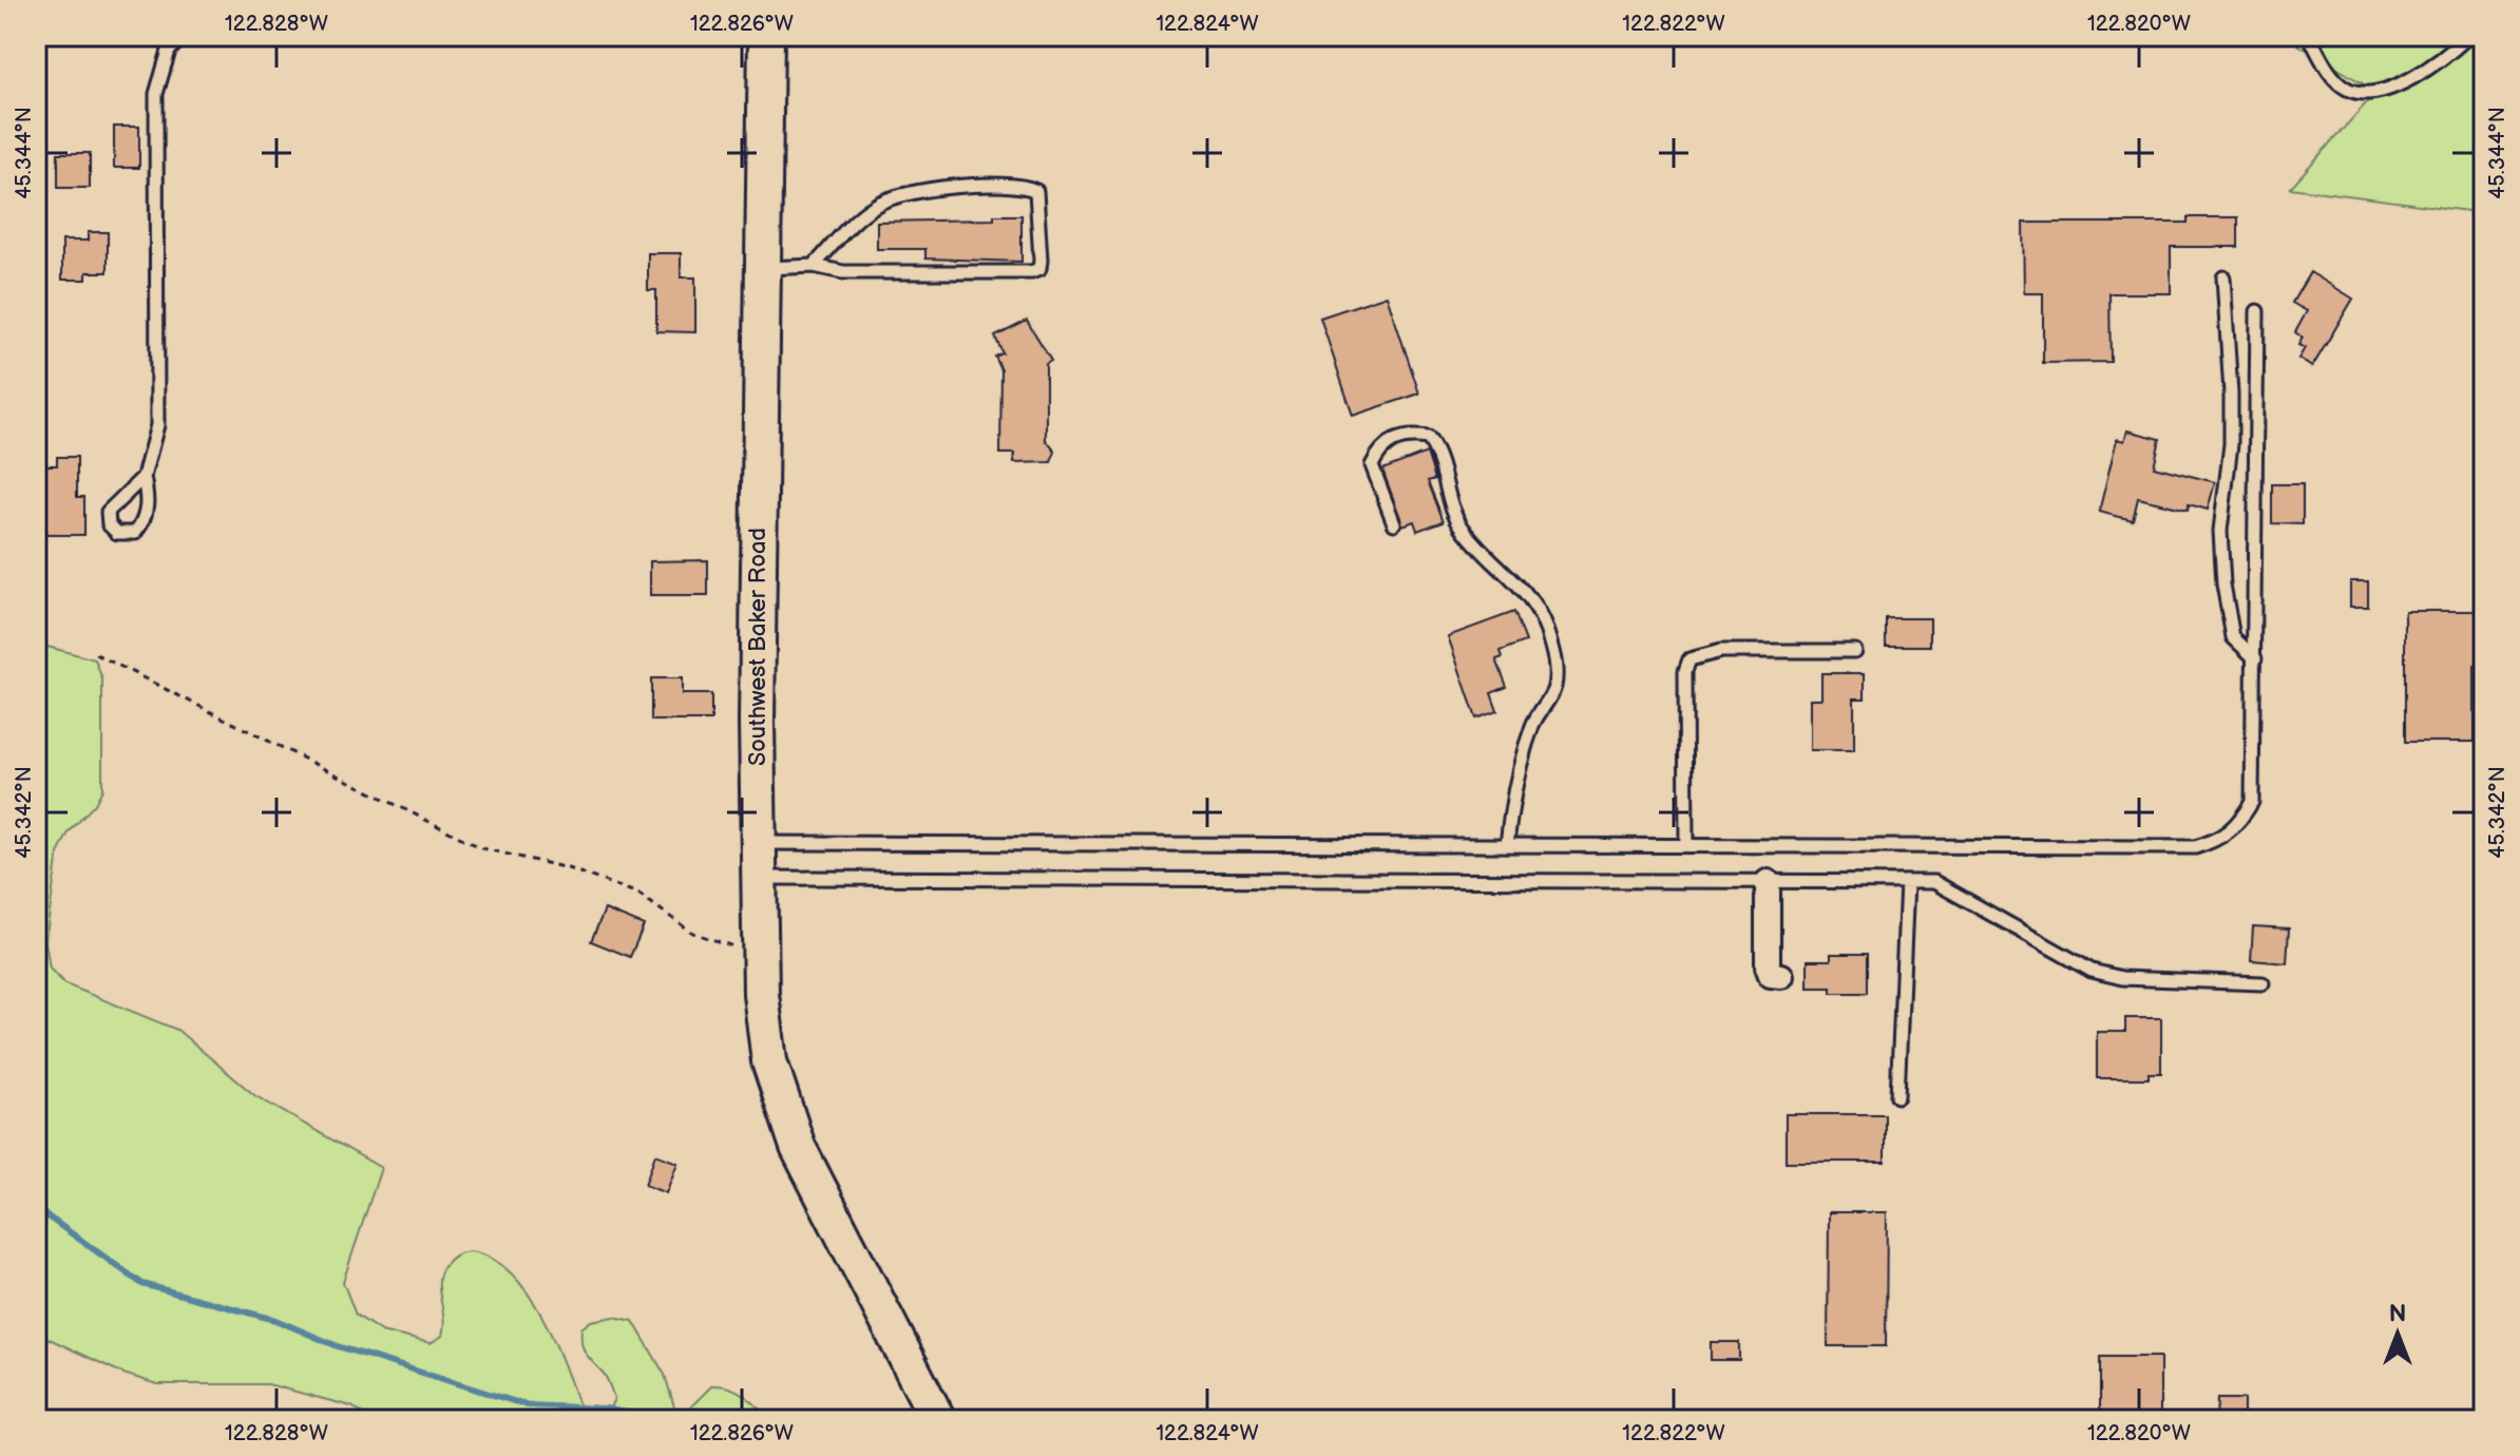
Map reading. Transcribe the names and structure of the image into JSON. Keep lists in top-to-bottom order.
{
  "streets": {
    "main road": ["Southwest Baker Road"]
  },
  "north": "top",
  "coordinates": [
    "122.828°W",
    "122.826°W",
    "122.824°W",
    "122.822°W",
    "122.820°W",
    "45.344°N",
    "45.342°N"
  ]
}
